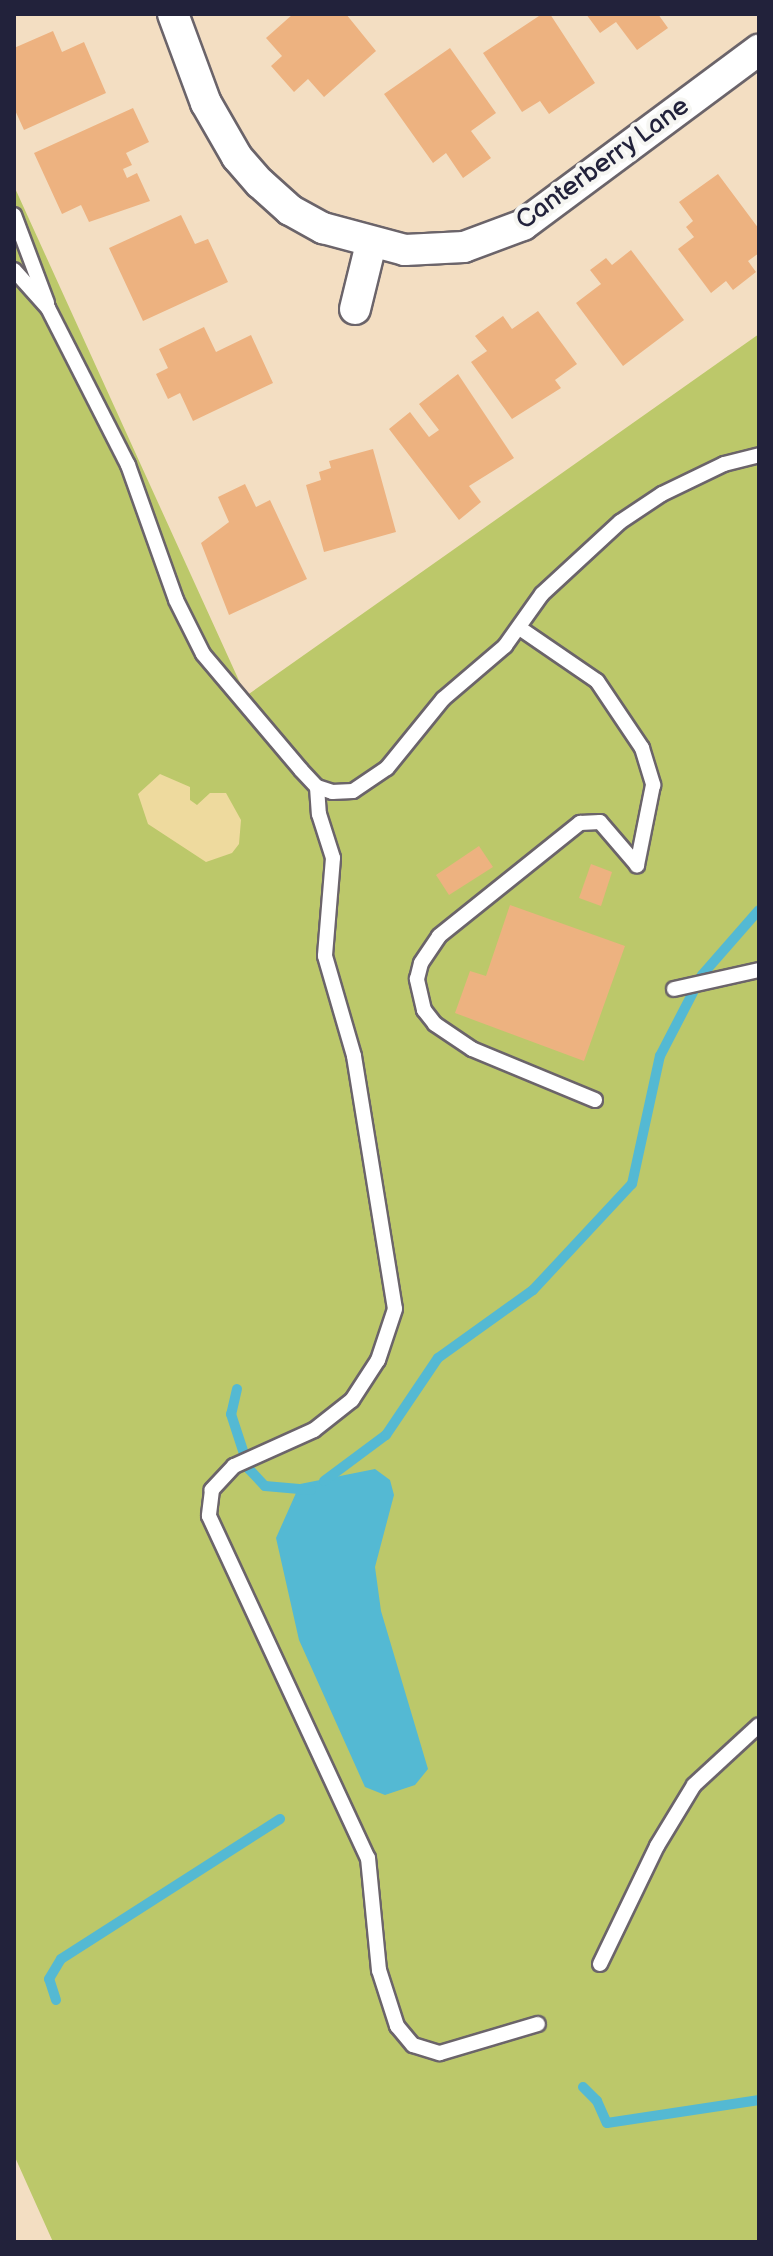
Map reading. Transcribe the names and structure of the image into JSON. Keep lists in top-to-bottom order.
{
  "streets": {
    "street": ["Canterberry Lane"]
  }
}
